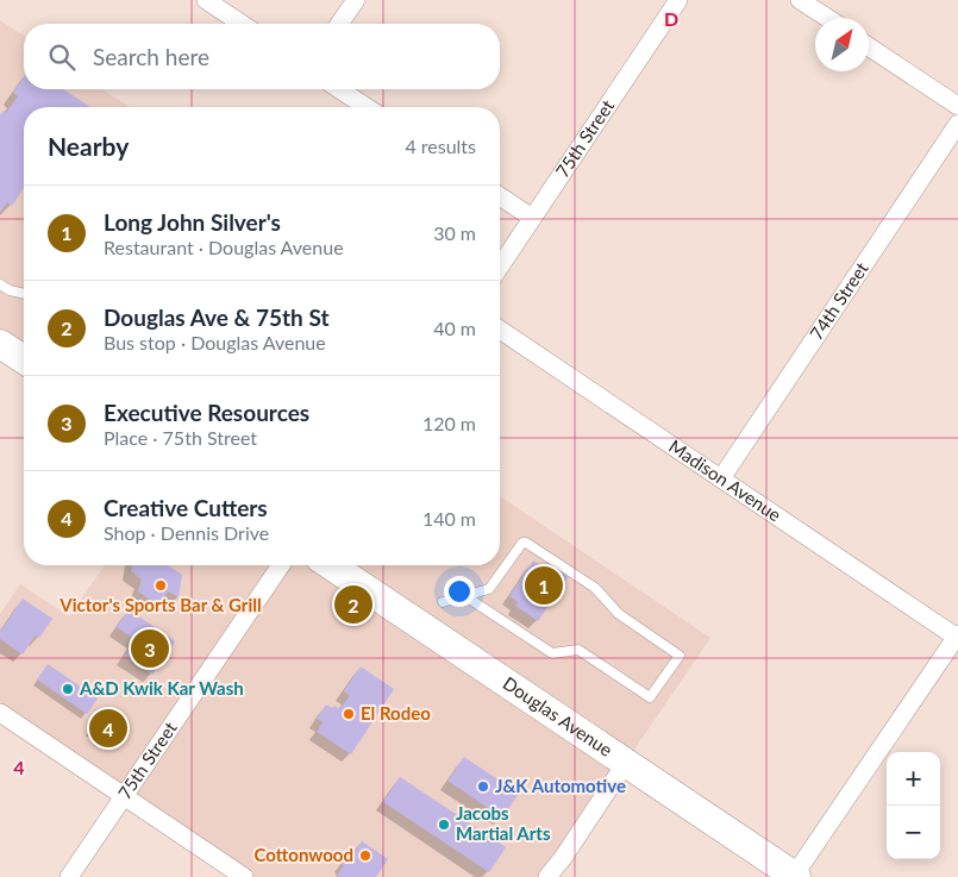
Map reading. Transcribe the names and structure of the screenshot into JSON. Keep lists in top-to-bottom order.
{
  "streets": {
    "main road": ["Douglas Avenue"],
    "street": ["75th Street", "74th Street", "Madison Avenue"]
  },
  "crossings": [
    ["74th Street", "Madison Avenue"]
  ],
  "places": [
    "Victor's Sports Bar & Grill",
    "A&D Kwik Kar Wash",
    "El Rodeo",
    "J&K Automotive",
    "Jacobs Martial Arts",
    "Cottonwood"
  ],
  "north": "top right",
  "page": {
    "search": "Search here",
    "heading": ["Nearby", "4 results"],
    "list": [
      {
        "mark": "1",
        "name": "Long John Silver's",
        "note": "Restaurant · Douglas Avenue",
        "value": "30 m"
      },
      {
        "mark": "2",
        "name": "Douglas Ave & 75th St",
        "note": "Bus stop · Douglas Avenue",
        "value": "40 m"
      },
      {
        "mark": "3",
        "name": "Executive Resources",
        "note": "Place · 75th Street",
        "value": "120 m"
      },
      {
        "mark": "4",
        "name": "Creative Cutters",
        "note": "Shop · Dennis Drive",
        "value": "140 m"
      }
    ],
    "pins": [
      "1",
      "2",
      "3",
      "4"
    ],
    "map_buttons": ["+", "−"]
  },
  "grid": {
    "columns": ["D"],
    "rows": ["4"]
  }
}
